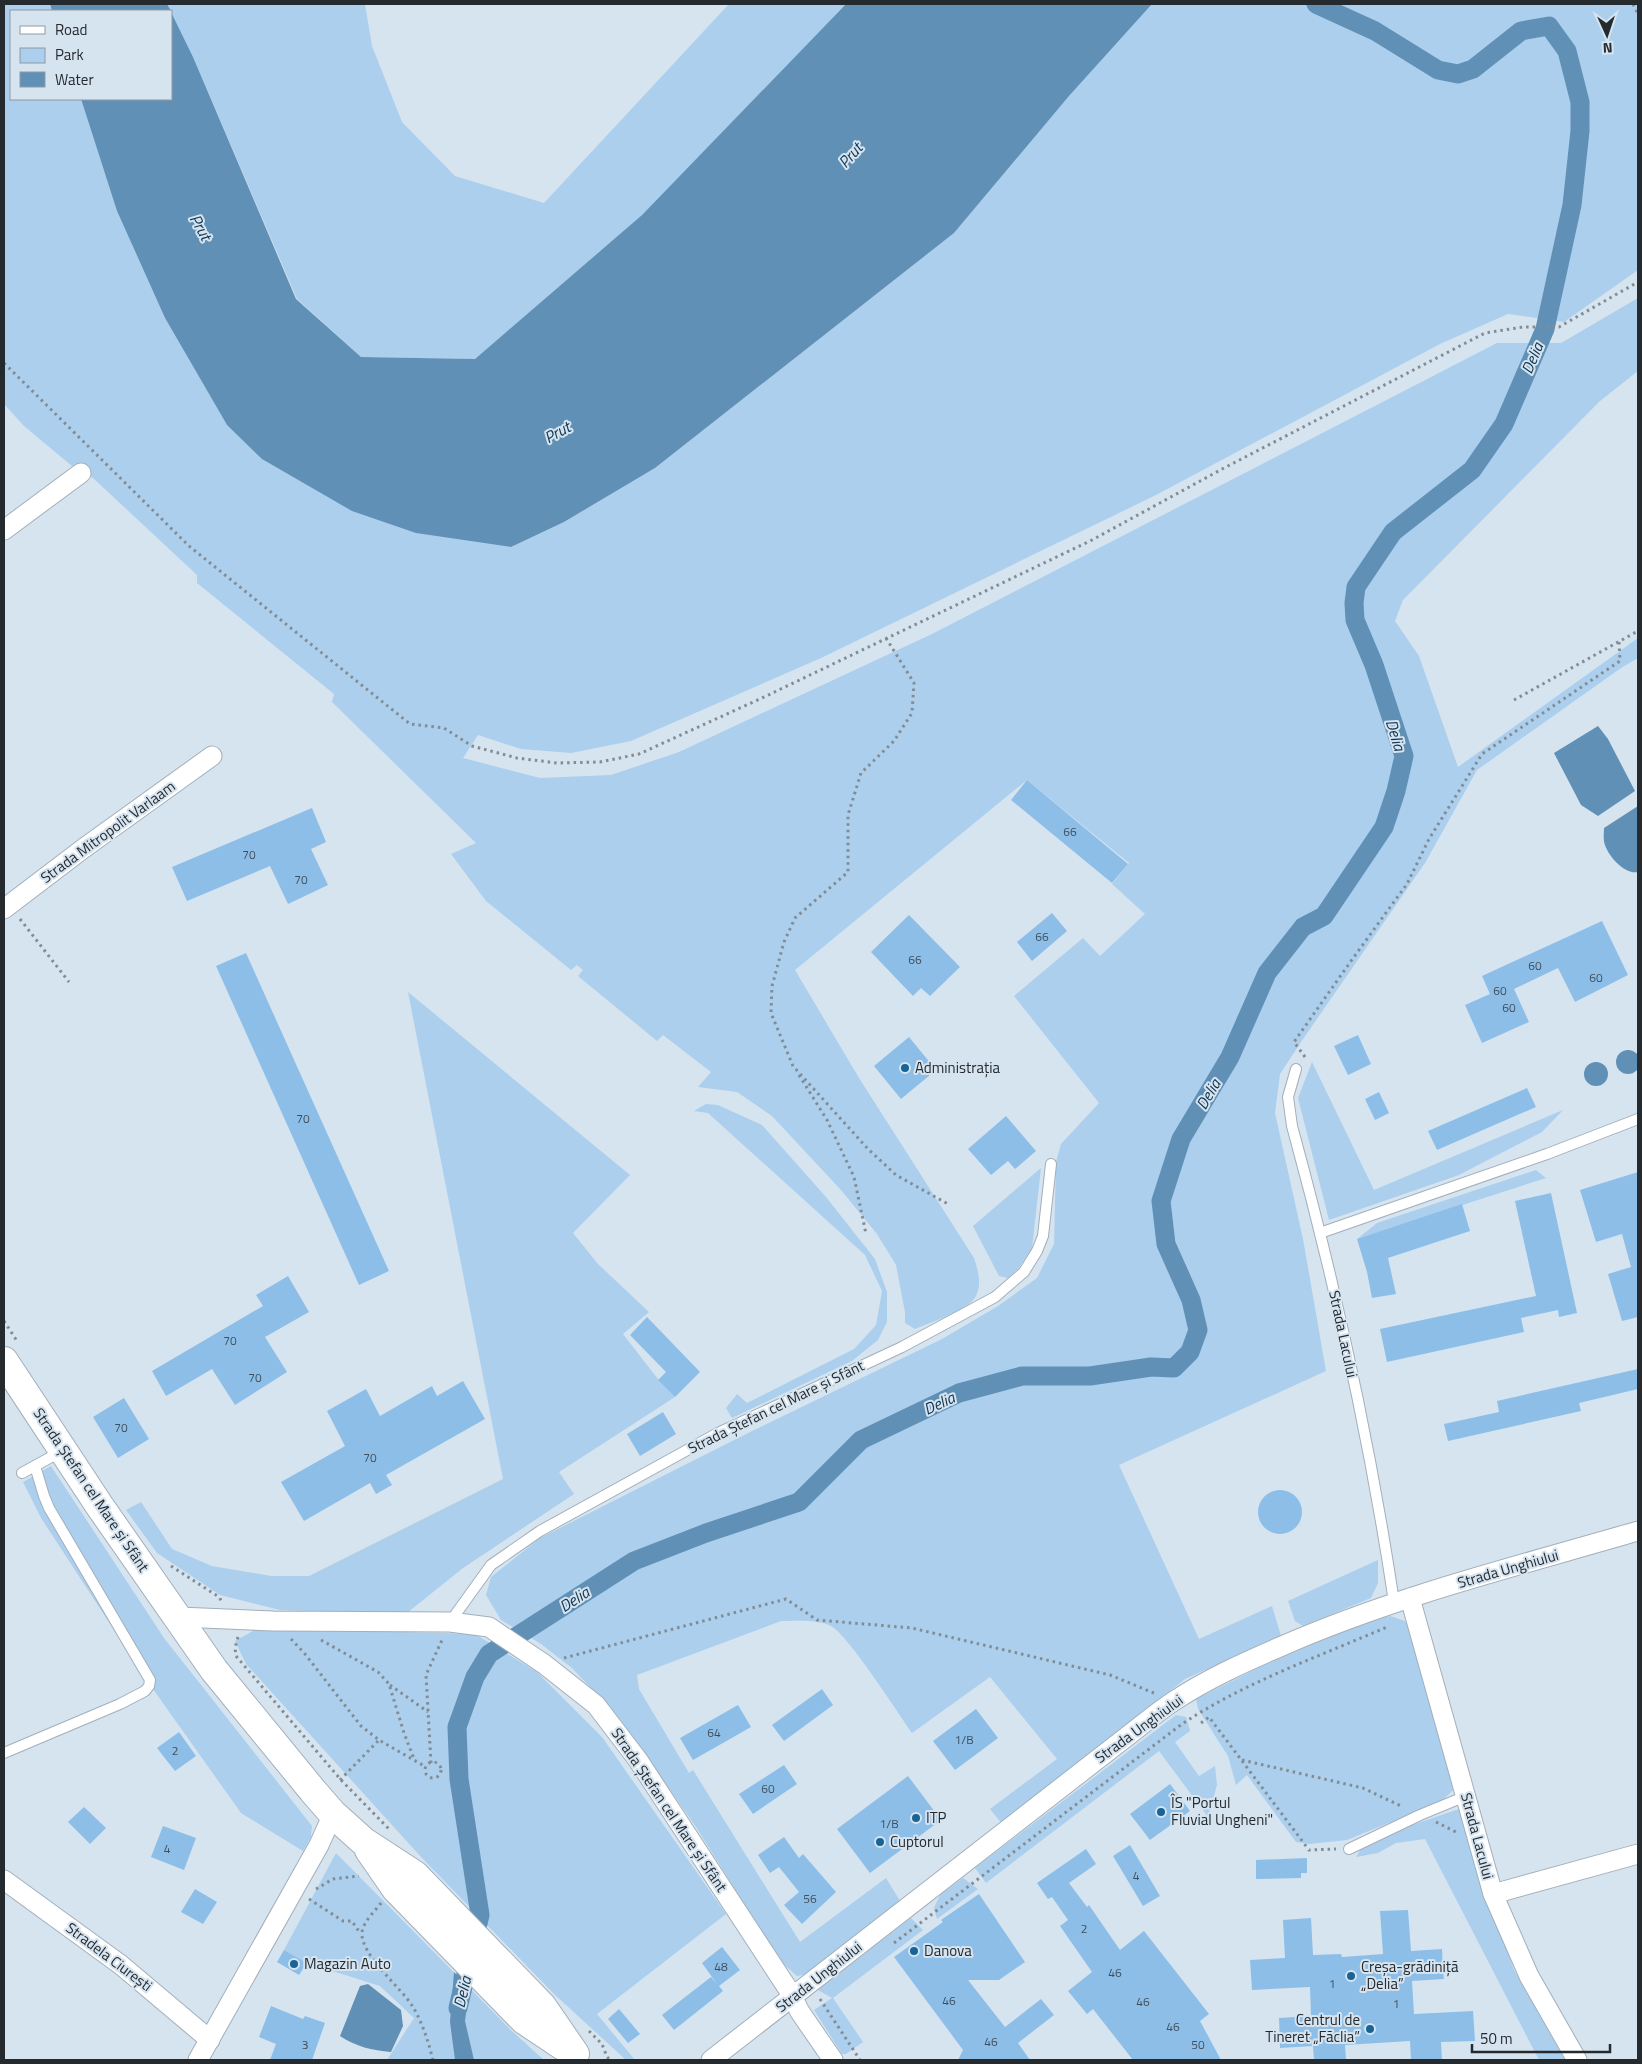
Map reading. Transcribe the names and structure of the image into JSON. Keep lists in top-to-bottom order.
{
  "streets": {
    "main road": ["Strada Ștefan cel Mare și Sfânt"],
    "street": [
      "Strada Mitropolit Varlaam",
      "Strada Lacului",
      "Strada Unghiului",
      "Stradela Ciurești"
    ]
  },
  "crossings": [
    ["Strada Lacului", "Strada Unghiului"],
    ["Strada Ștefan cel Mare și Sfânt", "Strada Unghiului"]
  ],
  "water": ["Prut", "Delia"],
  "places": [
    "Administrația",
    "ÎS \"Portul Fluvial Ungheni\"",
    "ITP",
    "Cuptorul",
    "Danova",
    "Magazin Auto",
    "Creșa-grădiniță „Delia”",
    "Centrul de Tineret „Făclia”"
  ],
  "house_numbers": [
    "66",
    "70",
    "70",
    "66",
    "66",
    "60",
    "60",
    "60",
    "60",
    "70",
    "70",
    "70",
    "70",
    "70",
    "64",
    "1/B",
    "2",
    "60",
    "1/B",
    "4",
    "4",
    "56",
    "2",
    "48",
    "46",
    "1",
    "46",
    "46",
    "1",
    "46",
    "46",
    "3",
    "50"
  ],
  "legend": ["Road", "Park", "Water"],
  "scale_bar": "50 m",
  "north": "bottom"
}
